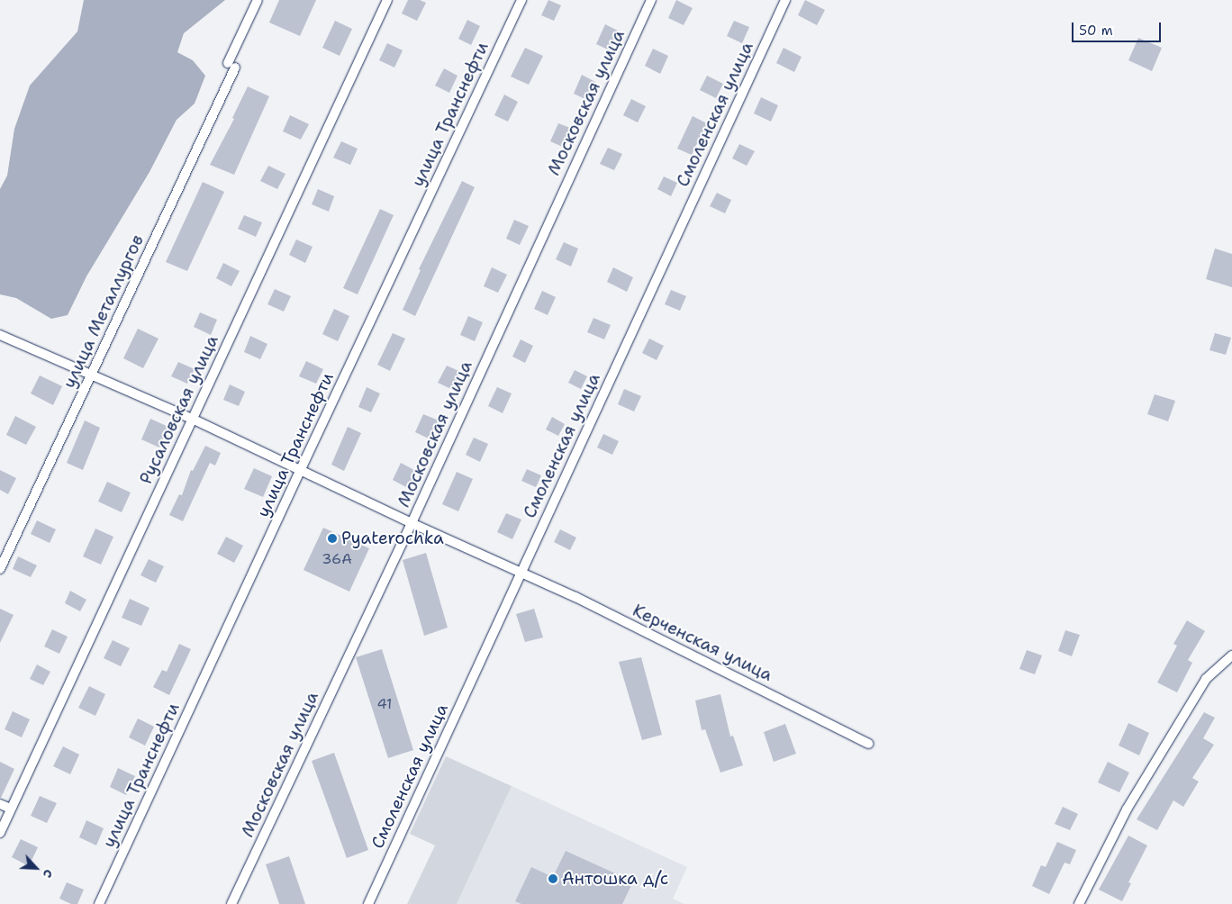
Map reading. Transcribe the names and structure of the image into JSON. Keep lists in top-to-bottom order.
{
  "streets": {
    "street": [
      "Московская улица",
      "улица Транснефти",
      "Смоленская улица",
      "улица Металлургов",
      "Русаловская улица",
      "Керченская улица"
    ]
  },
  "crossings": [
    ["Московская улица", "Керченская улица"],
    ["улица Транснефти", "Керченская улица"],
    ["Смоленская улица", "Керченская улица"],
    ["улица Металлургов", "Керченская улица"],
    ["Русаловская улица", "Керченская улица"]
  ],
  "places": ["Pyaterochka", "Антошка д/с"],
  "house_numbers": ["36А", "41"],
  "scale_bar": "50 m",
  "north": "bottom right"
}
